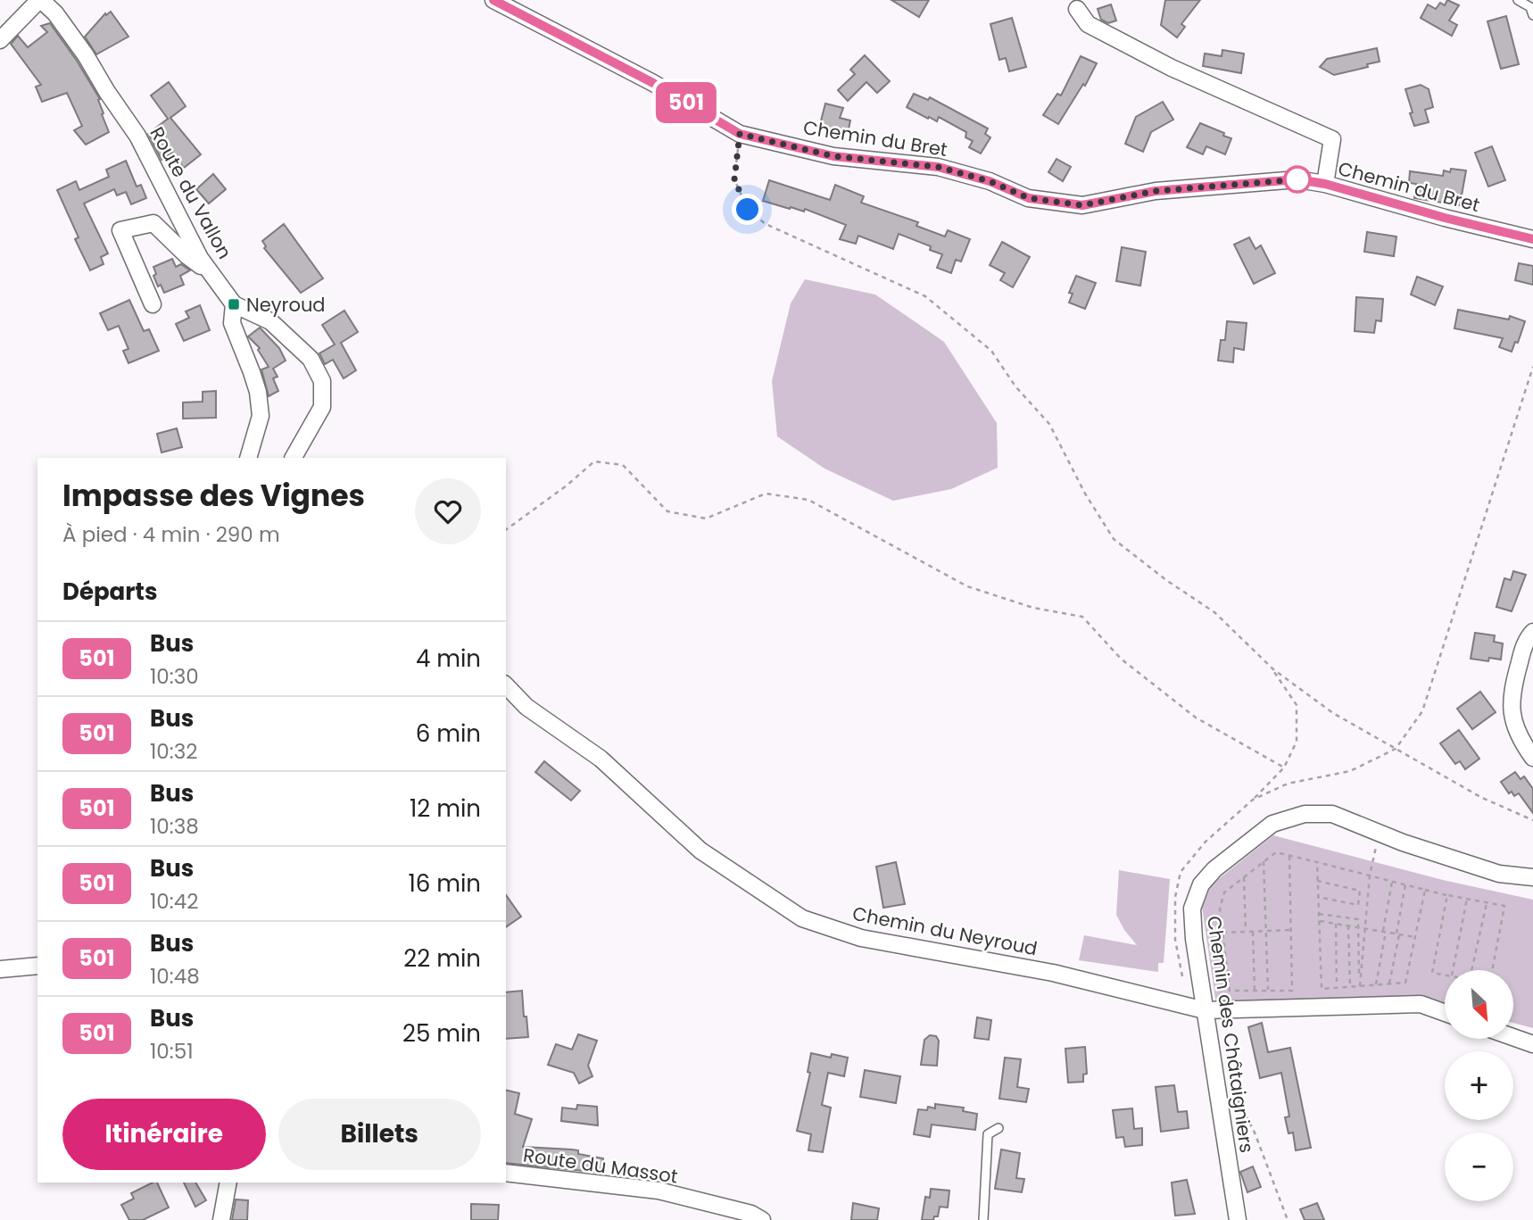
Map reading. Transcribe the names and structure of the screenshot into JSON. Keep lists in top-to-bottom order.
{
  "streets": {
    "street": [
      "Chemin du Bret",
      "Route du Vallon",
      "Chemin du Neyroud",
      "Chemin des Châtaigniers",
      "Route du Massot"
    ]
  },
  "crossings": [
    ["Chemin du Neyroud", "Chemin des Châtaigniers"]
  ],
  "places": {
    "transit": ["Neyroud"]
  },
  "lines": ["bus line 501"],
  "north": "bottom right",
  "page": {
    "on_map": "501",
    "heading": [
      ["Impasse des Vignes", "À pied · 4 min · 290 m"],
      "Départs"
    ],
    "list": [
      {
        "mark": "501",
        "name": "Bus",
        "note": "10:30",
        "value": "4 min"
      },
      {
        "mark": "501",
        "name": "Bus",
        "note": "10:32",
        "value": "6 min"
      },
      {
        "mark": "501",
        "name": "Bus",
        "note": "10:38",
        "value": "12 min"
      },
      {
        "mark": "501",
        "name": "Bus",
        "note": "10:42",
        "value": "16 min"
      },
      {
        "mark": "501",
        "name": "Bus",
        "note": "10:48",
        "value": "22 min"
      },
      {
        "mark": "501",
        "name": "Bus",
        "note": "10:51",
        "value": "25 min"
      }
    ],
    "map_buttons": ["+", "−"],
    "buttons": ["Itinéraire", "Billets"]
  }
}
